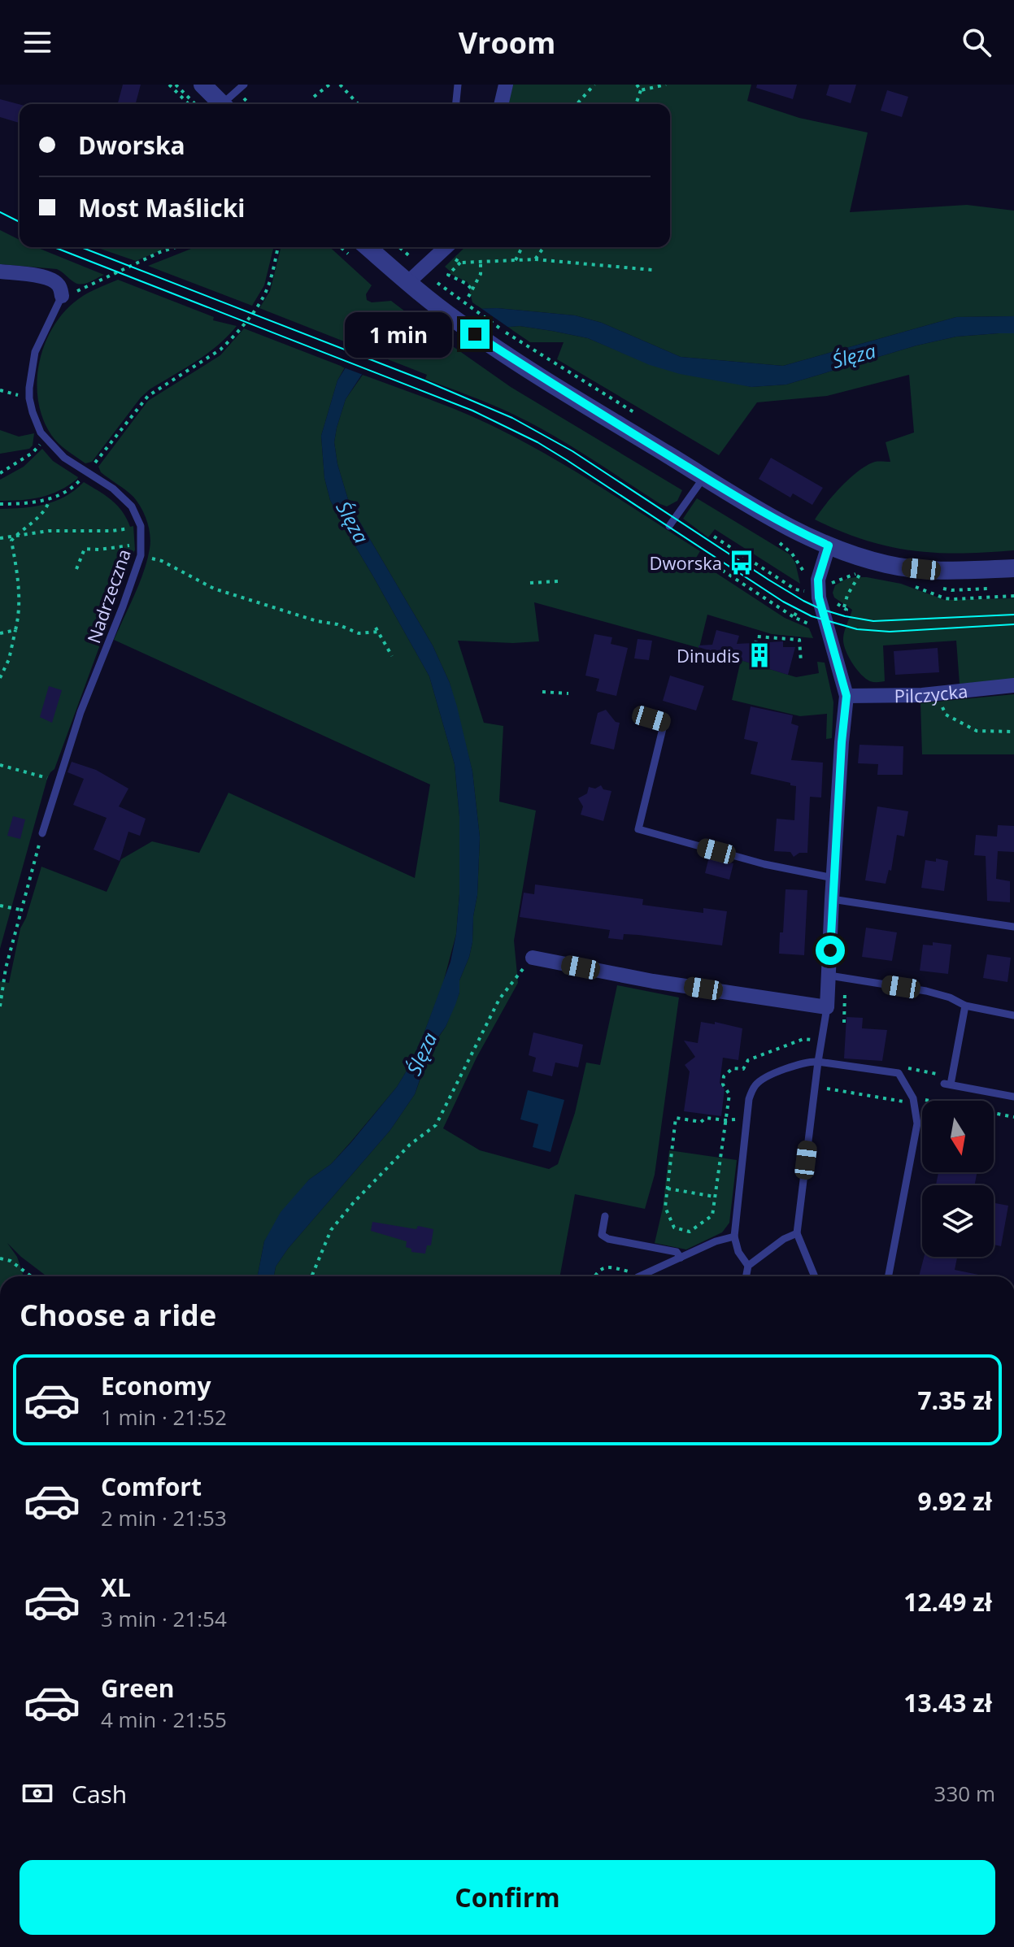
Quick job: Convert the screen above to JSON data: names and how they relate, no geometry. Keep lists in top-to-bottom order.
{
  "streets": {
    "street": ["Pilczycka"],
    "lane": ["Nadrzeczna"]
  },
  "water": ["Ślęza"],
  "places": {
    "bus stop": ["Dworska"],
    "building": ["Dinudis"]
  },
  "north": "bottom",
  "page": {
    "header": "Vroom",
    "banner": ["Dworska", "Most Maślicki"],
    "bubble": "1 min",
    "heading": "Choose a ride",
    "list": [
      {
        "name": "Economy",
        "note": "1 min · 21:52",
        "value": "7.35 zł"
      },
      {
        "name": "Comfort",
        "note": "2 min · 21:53",
        "value": "9.92 zł"
      },
      {
        "name": "XL",
        "note": "3 min · 21:54",
        "value": "12.49 zł"
      },
      {
        "name": "Green",
        "note": "4 min · 21:55",
        "value": "13.43 zł"
      }
    ],
    "pay": ["Cash", "330 m"],
    "buttons": "Confirm"
  }
}
